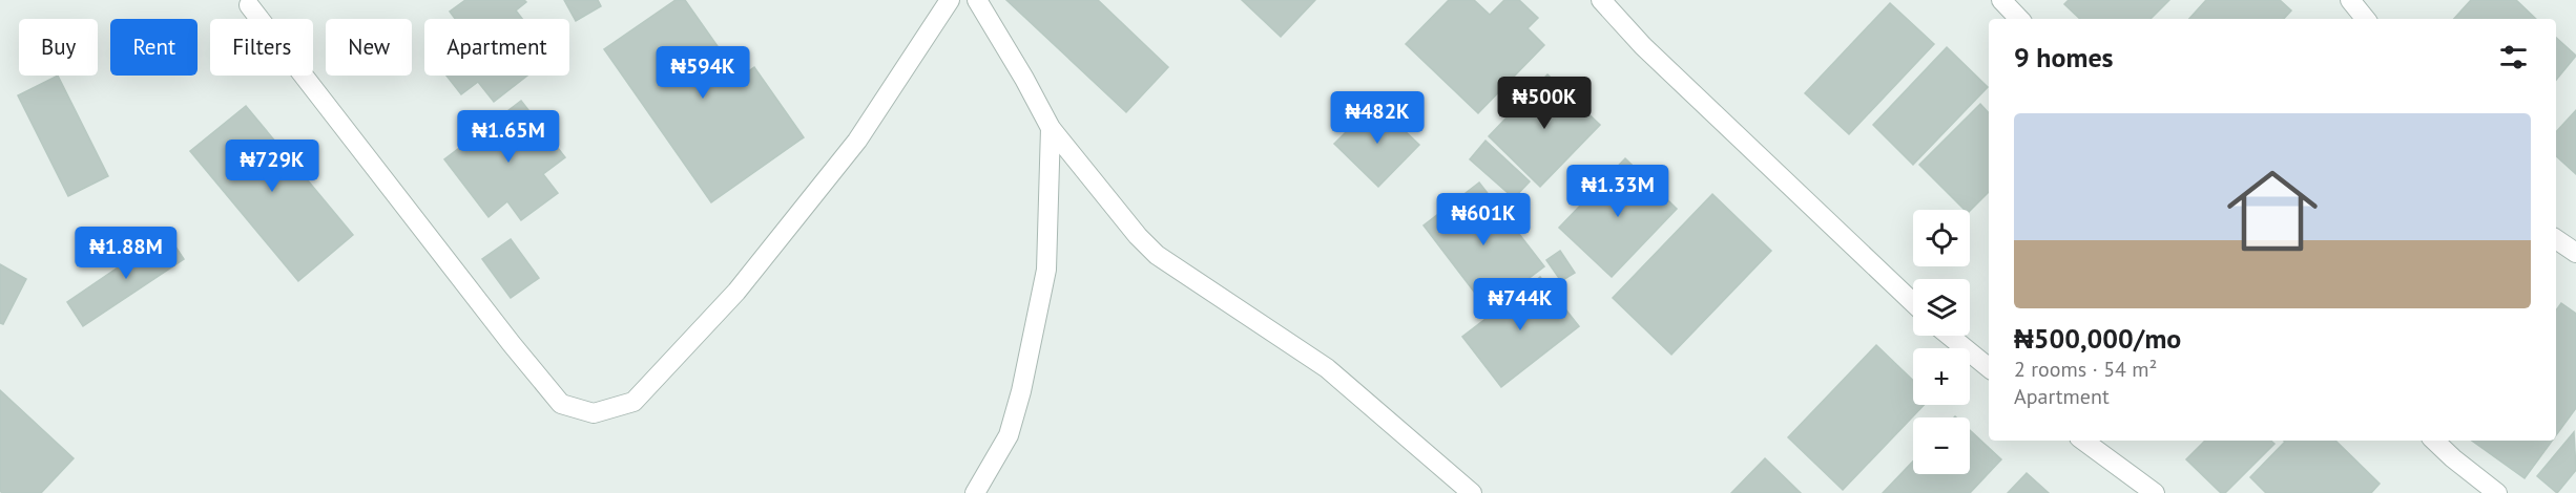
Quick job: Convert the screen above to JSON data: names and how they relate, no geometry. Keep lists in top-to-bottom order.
{
  "page": {
    "chip": [
      "Buy",
      "Rent",
      "Filters",
      "New",
      "Apartment"
    ],
    "heading": "9 homes",
    "price": [
      "₦594K",
      "₦500K",
      "₦482K",
      "₦1.65M",
      "₦729K",
      "₦1.33M",
      "₦601K",
      "₦1.88M",
      "₦744K"
    ],
    "list": [
      {
        "name": "₦500,000/mo",
        "note": "2 rooms · 54 m² · Apartment"
      }
    ],
    "map_buttons": ["+", "−"]
  }
}
